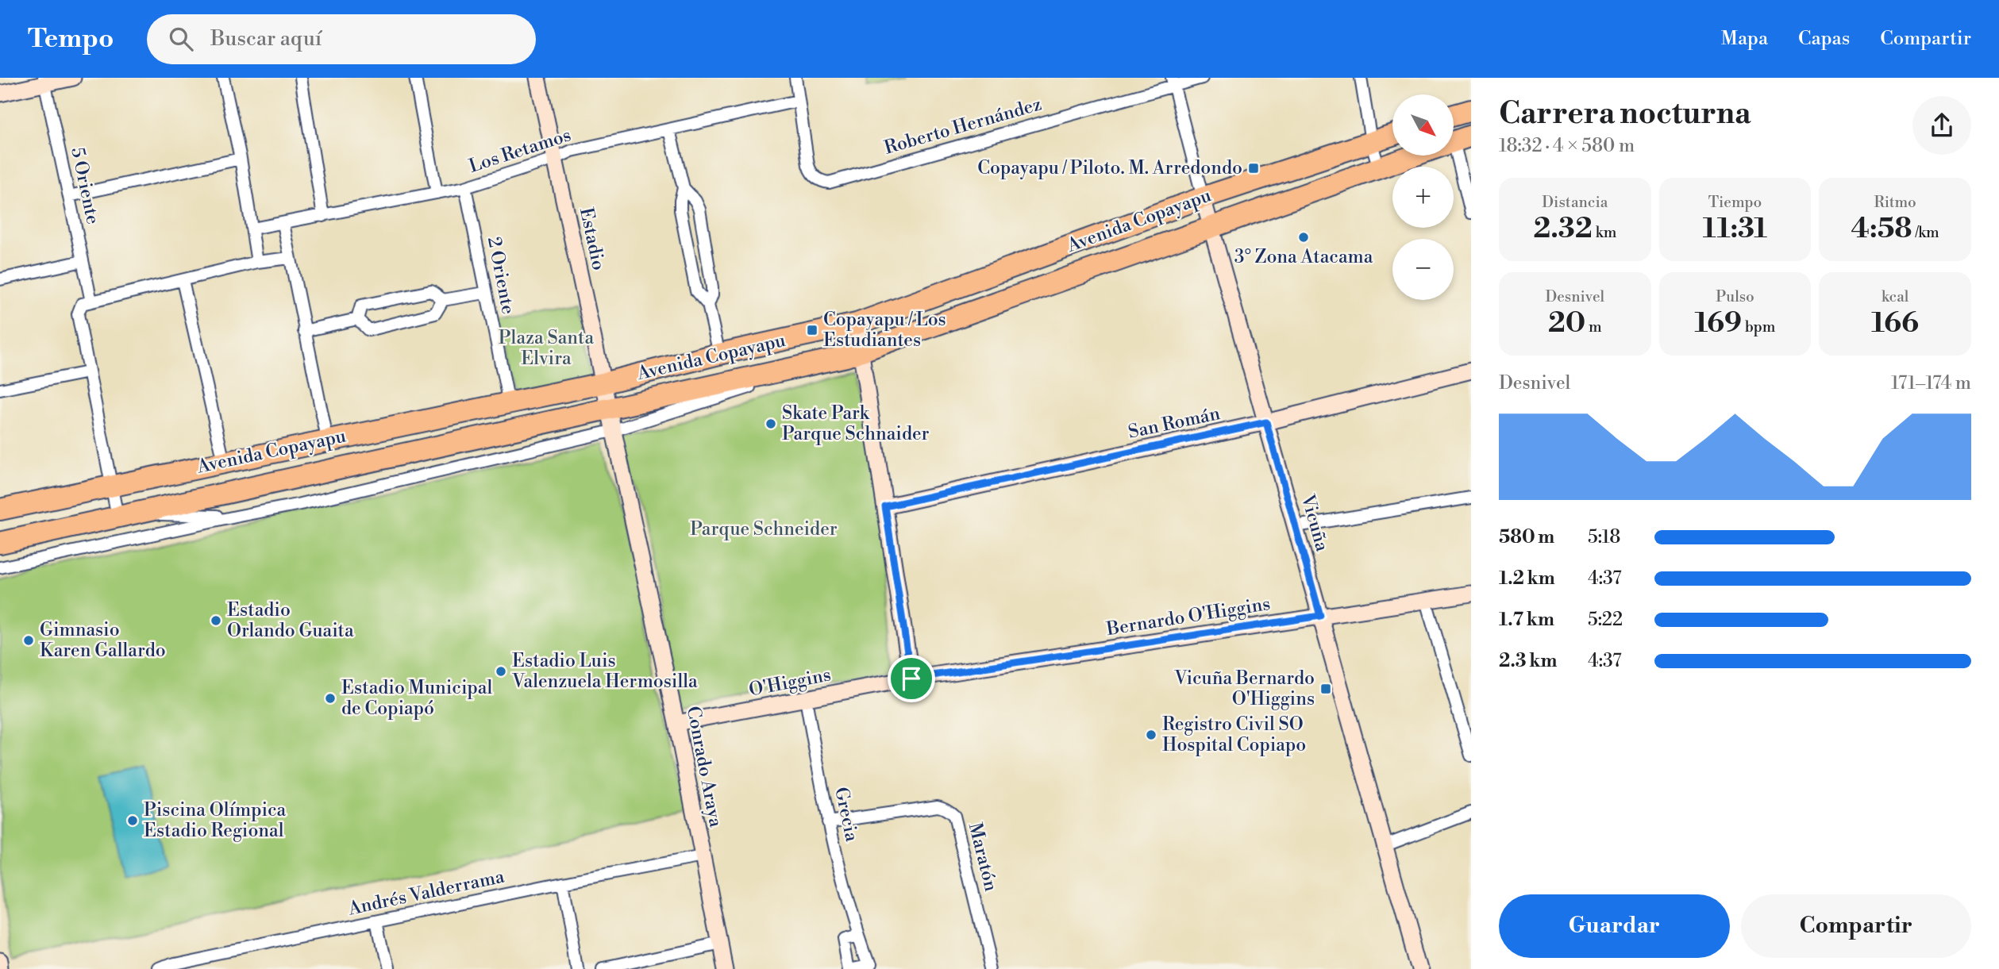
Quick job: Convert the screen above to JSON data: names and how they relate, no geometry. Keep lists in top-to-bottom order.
{
  "streets": {
    "highway": ["Avenida Copayapu"],
    "street": [
      "Roberto Hernández",
      "Los Retamos",
      "5 Oriente",
      "Estadio",
      "2 Oriente",
      "San Román",
      "Vicuña",
      "Bernardo O'Higgins",
      "O'Higgins",
      "Conrado Araya",
      "Grecia",
      "Maratón",
      "Andrés Valderrama"
    ]
  },
  "crossings": [
    ["Roberto Hernández", "Los Retamos"],
    ["Roberto Hernández", "Vicuña"],
    ["Los Retamos", "Estadio"],
    ["Los Retamos", "2 Oriente"],
    ["5 Oriente", "Avenida Copayapu"],
    ["Avenida Copayapu", "Estadio"],
    ["Avenida Copayapu", "2 Oriente"],
    ["Avenida Copayapu", "Vicuña"],
    ["Avenida Copayapu", "Conrado Araya"],
    ["Estadio", "Conrado Araya"],
    ["San Román", "Vicuña"],
    ["Vicuña", "Bernardo O'Higgins"],
    ["Bernardo O'Higgins", "O'Higgins"],
    ["O'Higgins", "Conrado Araya"],
    ["O'Higgins", "Grecia"],
    ["Conrado Araya", "Andrés Valderrama"],
    ["Grecia", "Maratón"]
  ],
  "parks": ["Plaza Santa Elvira", "Parque Schneider"],
  "places": {
    "transit": ["Copayapu / Piloto. M. Arredondo", "Copayapu / Los Estudiantes", "Vicuña Bernardo O'Higgins"],
    "other": [
      "3° Zona Atacama",
      "Skate Park Parque Schnaider",
      "Estadio Orlando Guaita",
      "Gimnasio Karen Gallardo",
      "Estadio Luis Valenzuela Hermosilla",
      "Estadio Municipal de Copiapó",
      "Registro Civil SO Hospital Copiapo",
      "Piscina Olímpica Estadio Regional"
    ]
  },
  "north": "bottom right",
  "page": {
    "header": "Tempo",
    "search": "Buscar aquí",
    "nav": ["Mapa", "Capas", "Compartir"],
    "heading": ["Carrera nocturna", "18:32 · 4 × 580 m"],
    "map_buttons": ["+", "−"],
    "stats": [
      ["Distancia", "2.32 km"],
      ["Tiempo", "11:31"],
      ["Ritmo", "4:58 /km"],
      ["Desnivel", "20 m"],
      ["Pulso", "169 bpm"],
      ["kcal", "166"]
    ],
    "chart": ["Desnivel", "171–174 m"],
    "list": [
      {
        "name": "580 m",
        "note": "5:18"
      },
      {
        "name": "1.2 km",
        "note": "4:37"
      },
      {
        "name": "1.7 km",
        "note": "5:22"
      },
      {
        "name": "2.3 km",
        "note": "4:37"
      }
    ],
    "buttons": ["Guardar", "Compartir"]
  }
}
